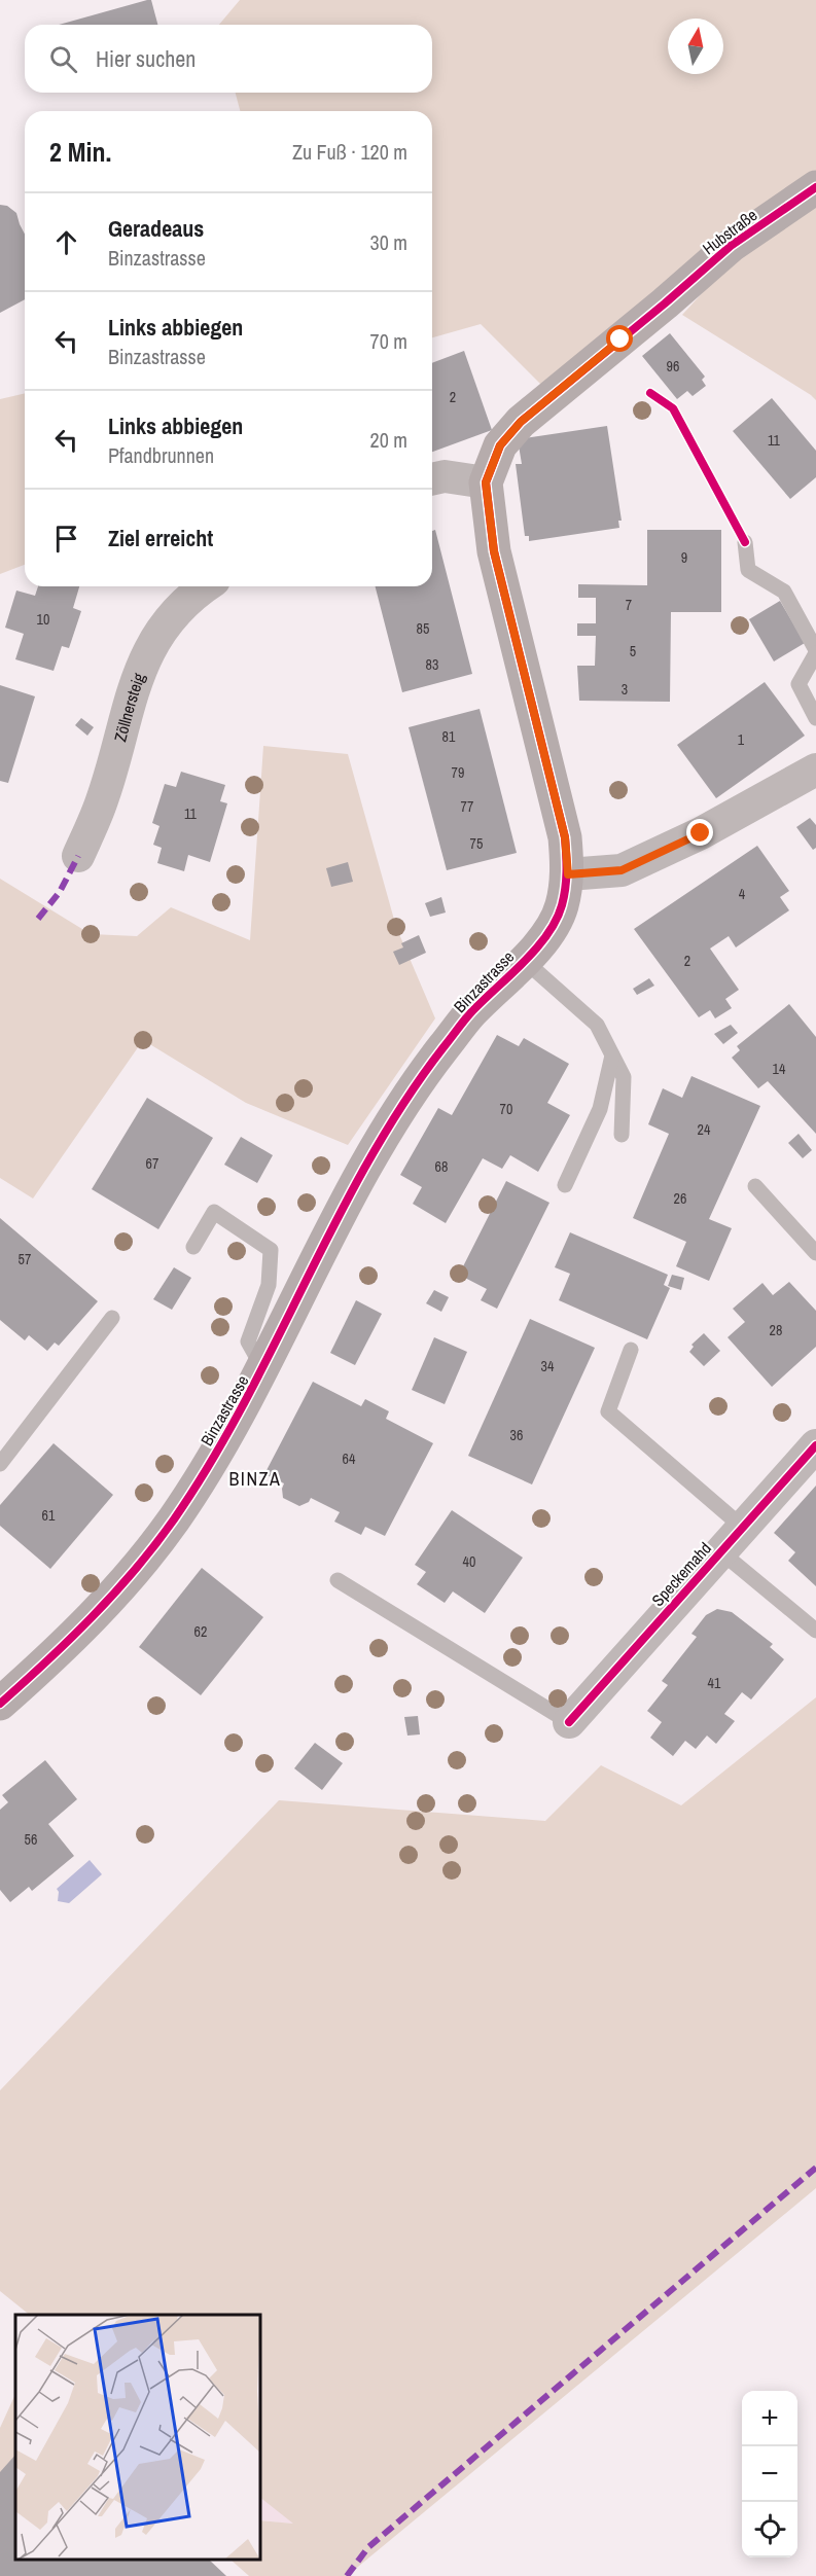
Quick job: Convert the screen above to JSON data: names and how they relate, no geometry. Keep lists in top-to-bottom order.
{
  "streets": {
    "street": [
      "Hubstraße",
      "Zöllnersteig",
      "Binzastrasse",
      "Speckemahd"
    ]
  },
  "crossings": [
    ["Hubstraße", "Binzastrasse"]
  ],
  "districts": ["BINZA"],
  "house_numbers": [
    "96",
    "2",
    "11",
    "9",
    "7",
    "10",
    "85",
    "5",
    "83",
    "3",
    "81",
    "1",
    "79",
    "77",
    "11",
    "75",
    "4",
    "2",
    "14",
    "70",
    "24",
    "67",
    "68",
    "26",
    "57",
    "28",
    "34",
    "36",
    "64",
    "61",
    "40",
    "62",
    "41",
    "56"
  ],
  "north": "top",
  "page": {
    "search": "Hier suchen",
    "heading": ["2 Min.", "Zu Fuß · 120 m"],
    "list": [
      ["Geradeaus", "Binzastrasse", "30 m"],
      ["Links abbiegen", "Binzastrasse", "70 m"],
      ["Links abbiegen", "Pfandbrunnen", "20 m"],
      "Ziel erreicht"
    ],
    "map_buttons": ["+", "−"]
  }
}
